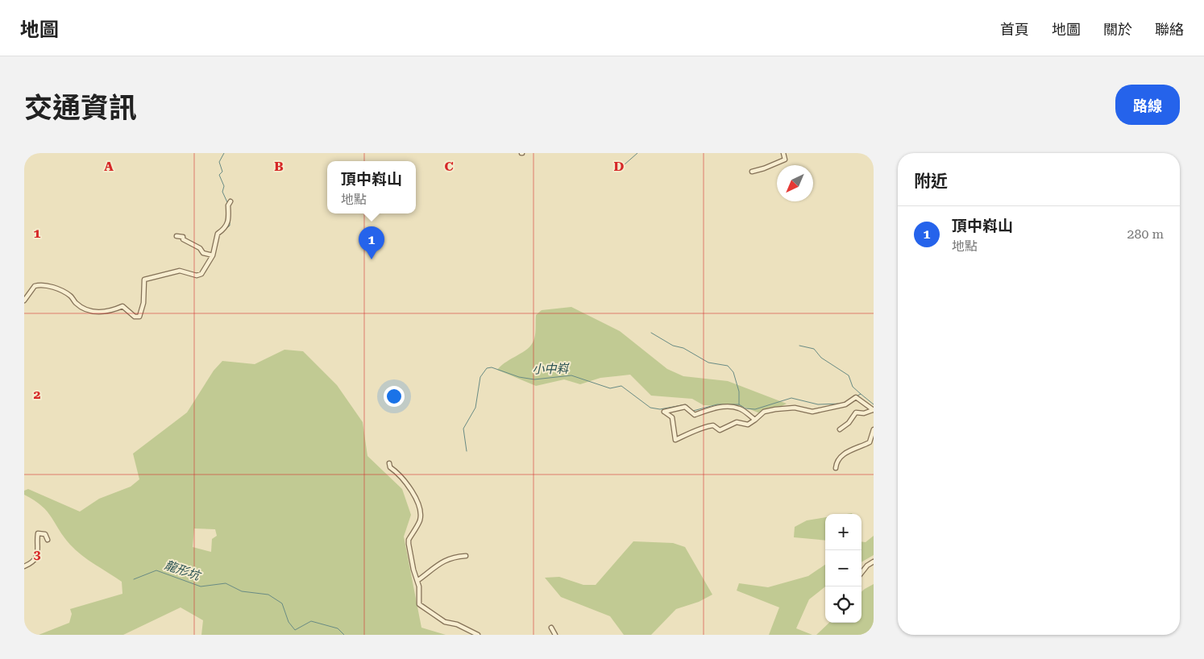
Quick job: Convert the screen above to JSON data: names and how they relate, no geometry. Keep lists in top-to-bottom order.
{
  "water": ["小中嵙", "龍形坑"],
  "north": "bottom left",
  "page": {
    "header": "地圖",
    "nav": [
      "首頁",
      "地圖",
      "關於",
      "聯絡"
    ],
    "title": "交通資訊",
    "buttons": "路線",
    "heading": "附近",
    "popup": ["頂中嵙山", "地點"],
    "list": [
      {
        "mark": "1",
        "name": "頂中嵙山",
        "note": "地點",
        "value": "280 m"
      }
    ],
    "pins": "1",
    "map_buttons": ["+", "−"]
  },
  "grid": {
    "columns": [
      "A",
      "B",
      "C",
      "D"
    ],
    "rows": ["1", "2", "3"]
  }
}
